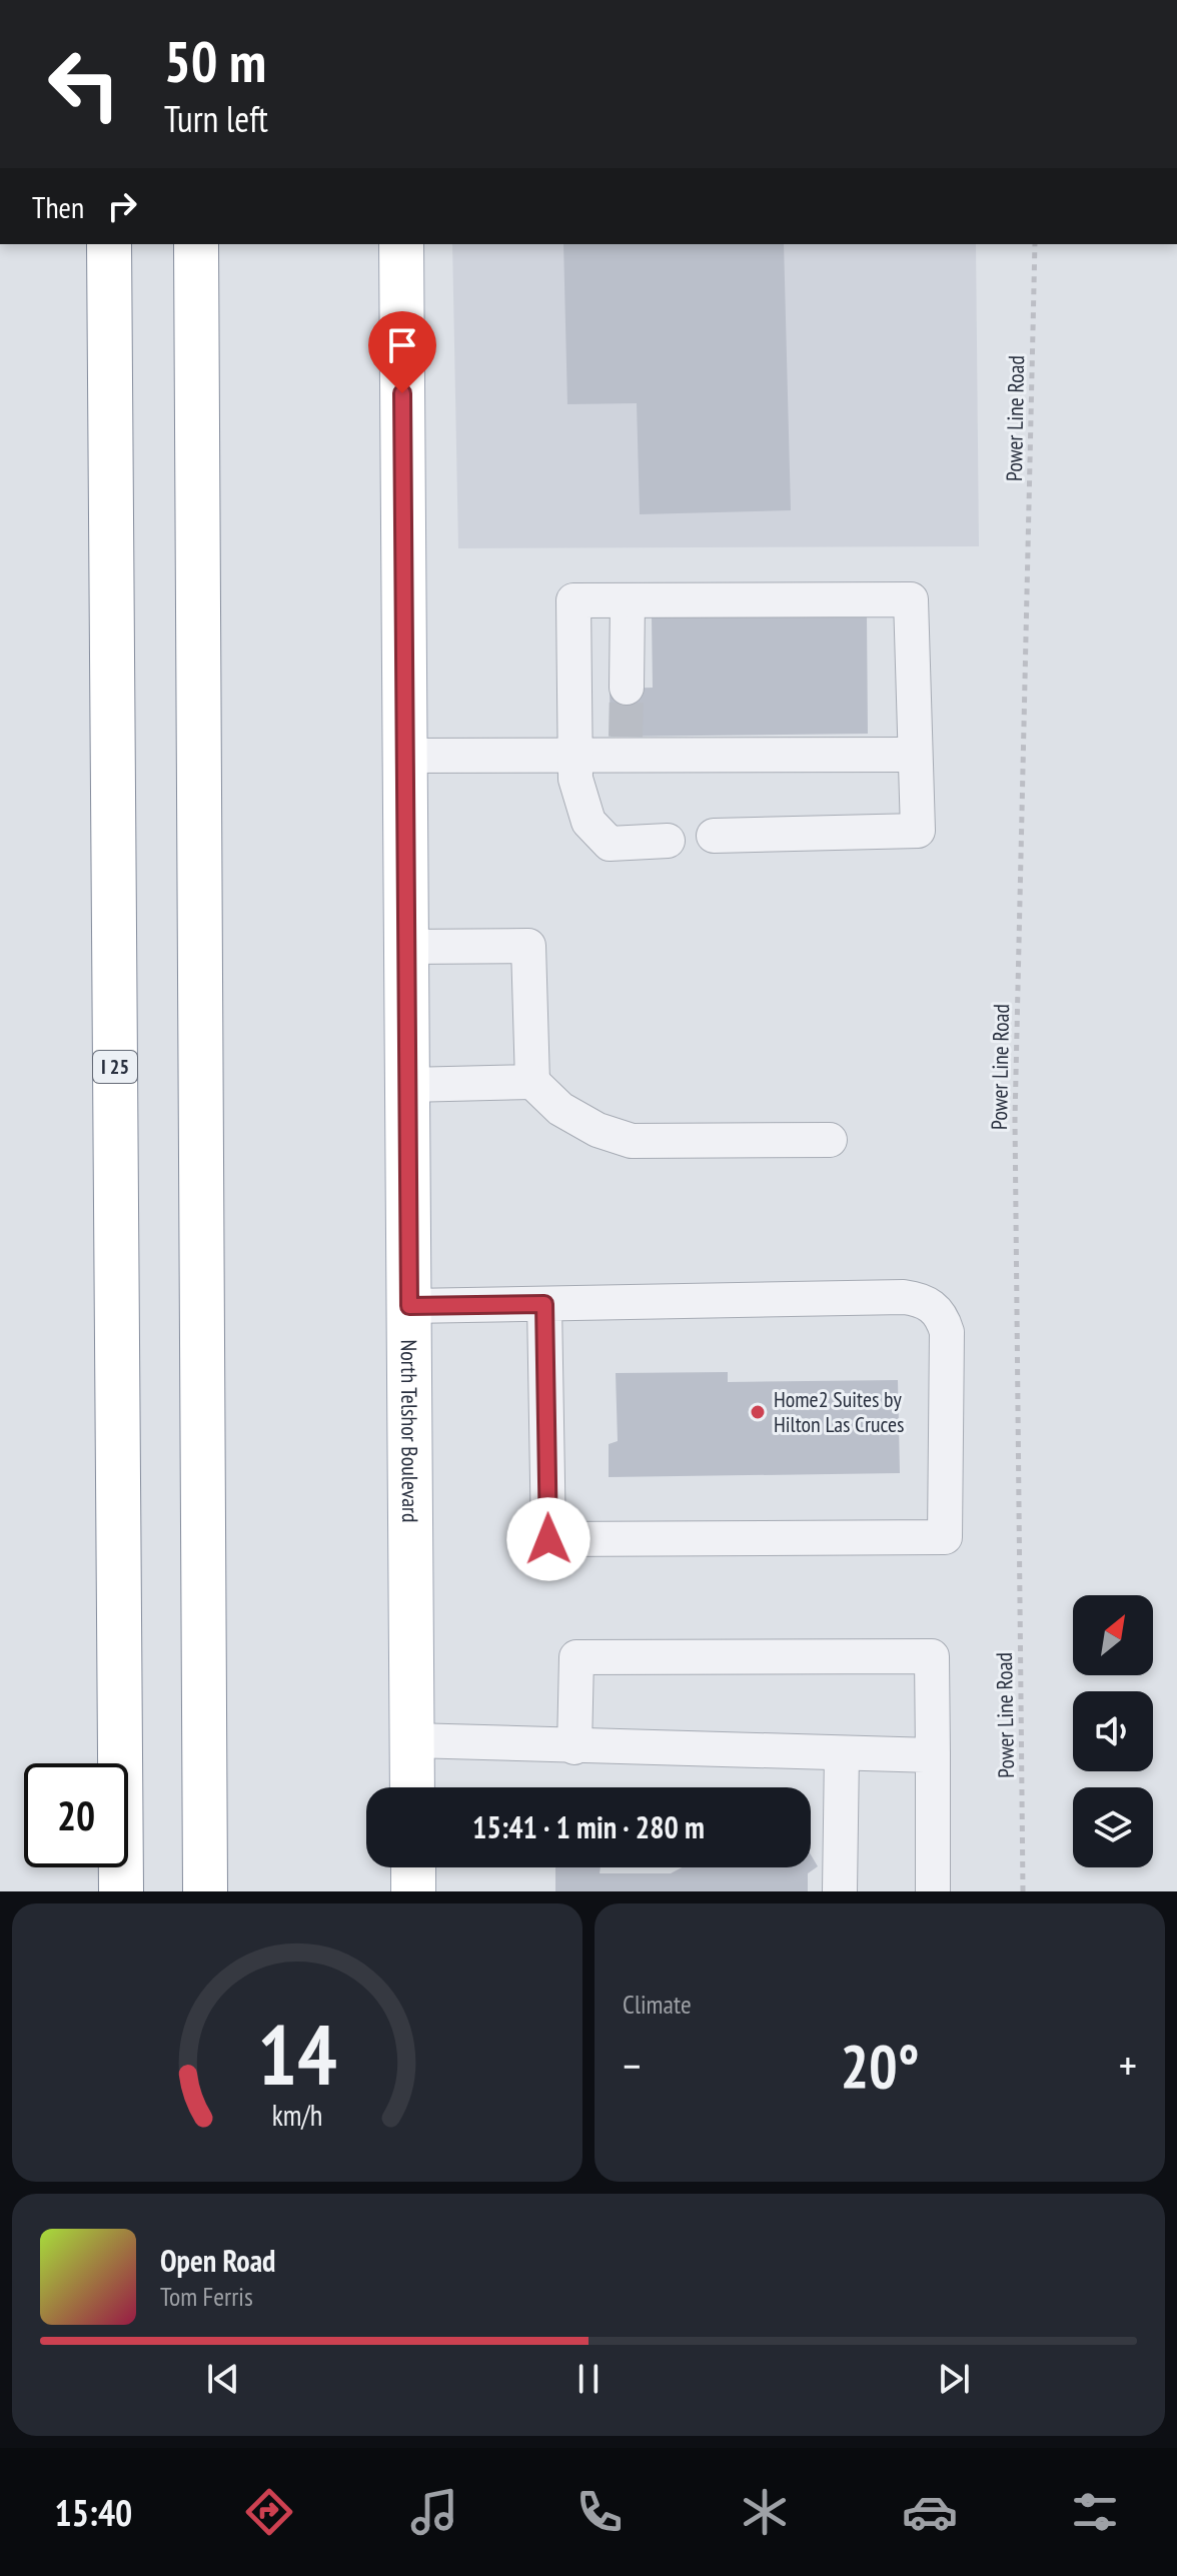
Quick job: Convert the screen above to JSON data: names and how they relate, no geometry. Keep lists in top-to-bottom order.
{
  "streets": {
    "main road": ["I 25", "North Telshor Boulevard"],
    "path": ["Power Line Road"]
  },
  "places": ["Home2 Suites by Hilton Las Cruces"],
  "north": "top right",
  "page": {
    "turn": ["50 m", "Turn left"],
    "then": "Then",
    "limit": "20",
    "trip": "15:41 · 1 min · 280 m",
    "tile": "Climate",
    "heat": ["−", "20°", "+"],
    "song": ["Open Road", "Tom Ferris"],
    "tabs": "15:40",
    "gauge": ["14", "km/h"]
  }
}
